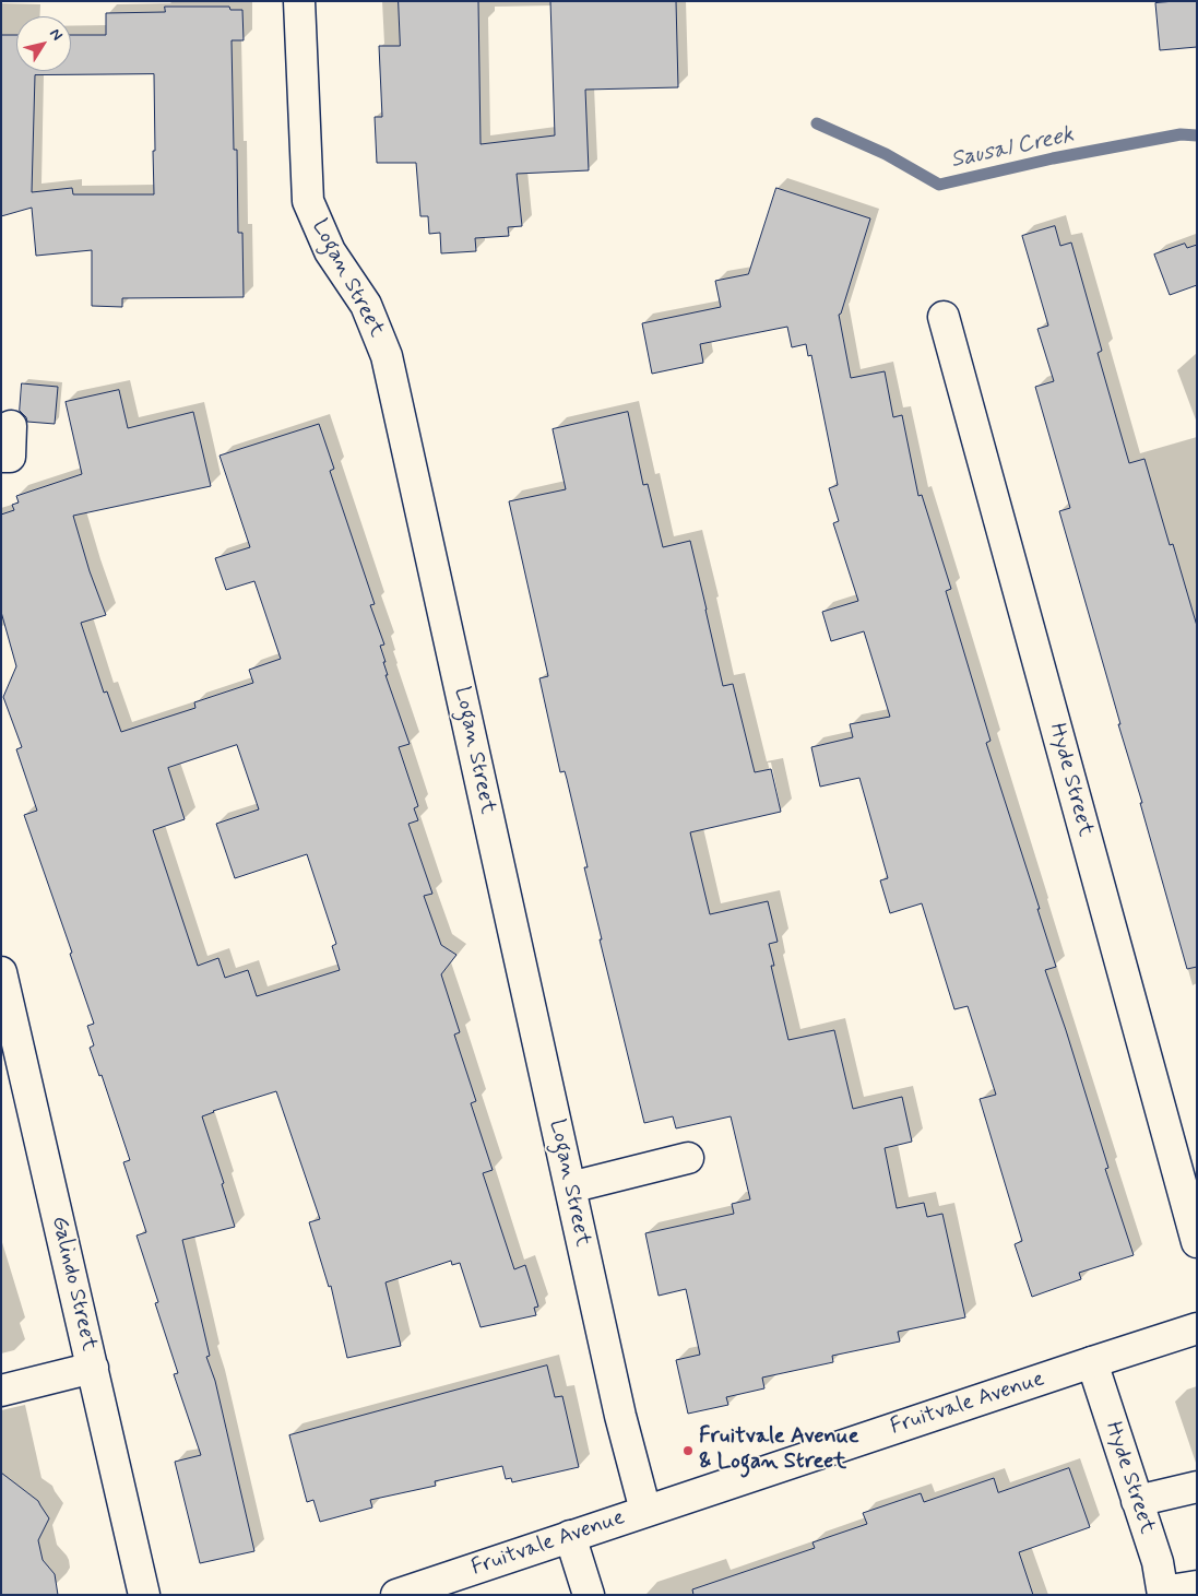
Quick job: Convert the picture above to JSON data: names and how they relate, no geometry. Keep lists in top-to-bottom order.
{
  "streets": {
    "street": [
      "Logan Street",
      "Hyde Street",
      "Galindo Street",
      "Fruitvale Avenue"
    ]
  },
  "crossings": [
    ["Logan Street", "Fruitvale Avenue"],
    ["Hyde Street", "Fruitvale Avenue"]
  ],
  "water": ["Sausal Creek"],
  "places": ["Fruitvale Avenue & Logan Street"],
  "north": "top right"
}
